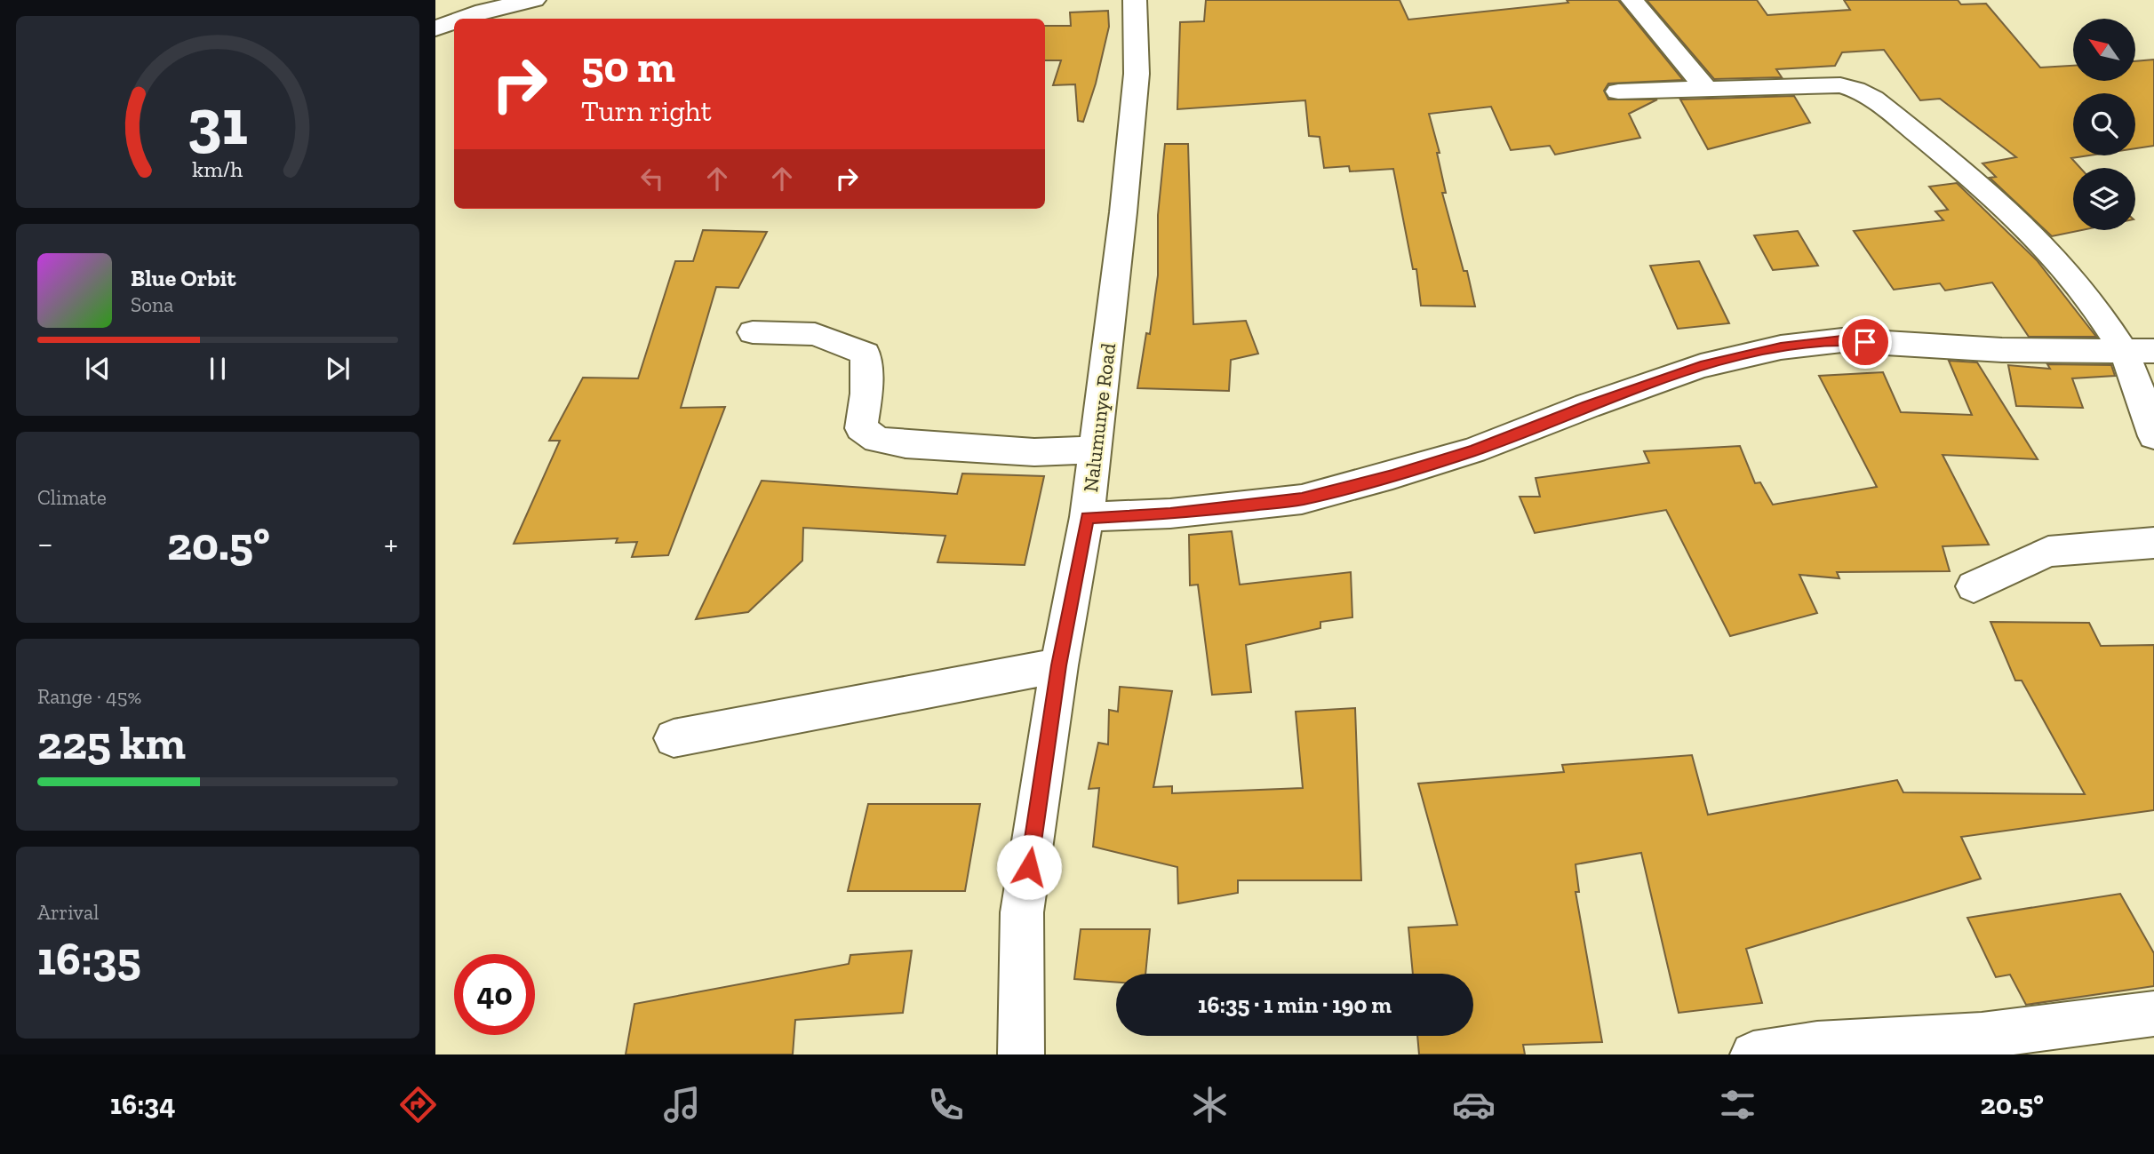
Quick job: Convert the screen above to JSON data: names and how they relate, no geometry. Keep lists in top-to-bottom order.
{
  "streets": {
    "street": ["Nalumunye Road"]
  },
  "north": "top left",
  "page": {
    "turn": ["50 m", "Turn right"],
    "song": ["Blue Orbit", "Sona"],
    "tile": [
      "Climate",
      ["Range · 45%", "225 km"],
      ["Arrival", "16:35"]
    ],
    "heat": ["−", "20.5°", "+"],
    "limit": "40",
    "trip": "16:35 · 1 min · 190 m",
    "tabs": ["16:34", "20.5°"],
    "gauge": ["31", "km/h"]
  }
}
